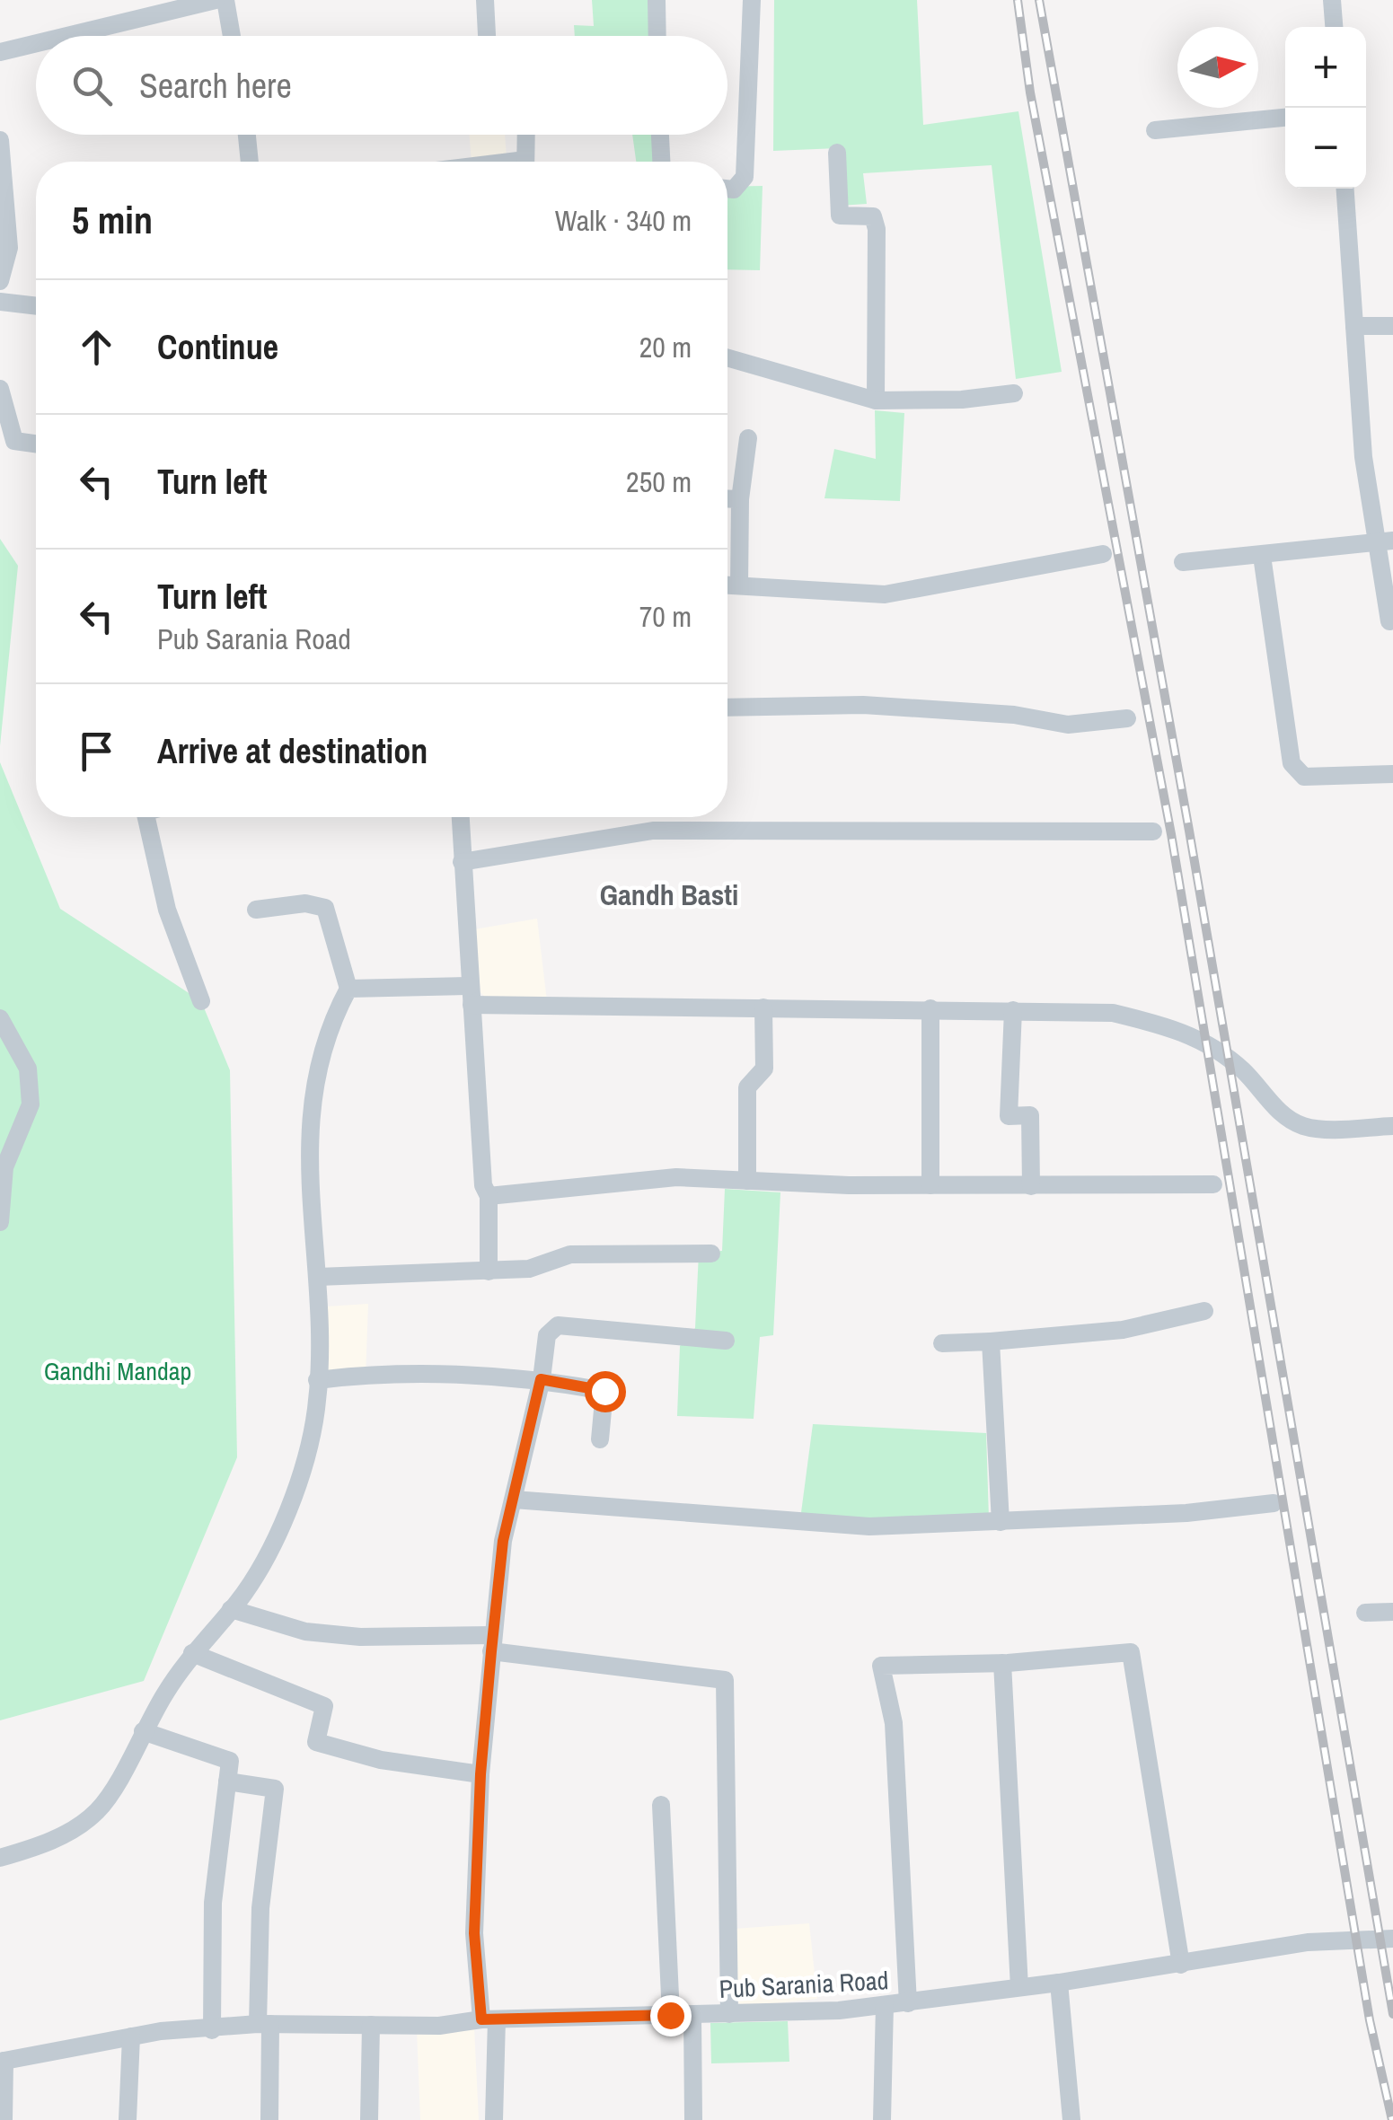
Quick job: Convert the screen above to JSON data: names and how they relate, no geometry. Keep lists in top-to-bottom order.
{
  "streets": {
    "street": ["Pub Sarania Road"]
  },
  "districts": ["Gandh Basti"],
  "parks": ["Gandhi Mandap"],
  "north": "right",
  "page": {
    "map_buttons": ["+", "−"],
    "search": "Search here",
    "heading": ["5 min", "Walk · 340 m"],
    "list": [
      ["Continue", "20 m"],
      ["Turn left", "250 m"],
      ["Turn left", "Pub Sarania Road", "70 m"],
      "Arrive at destination"
    ]
  }
}
